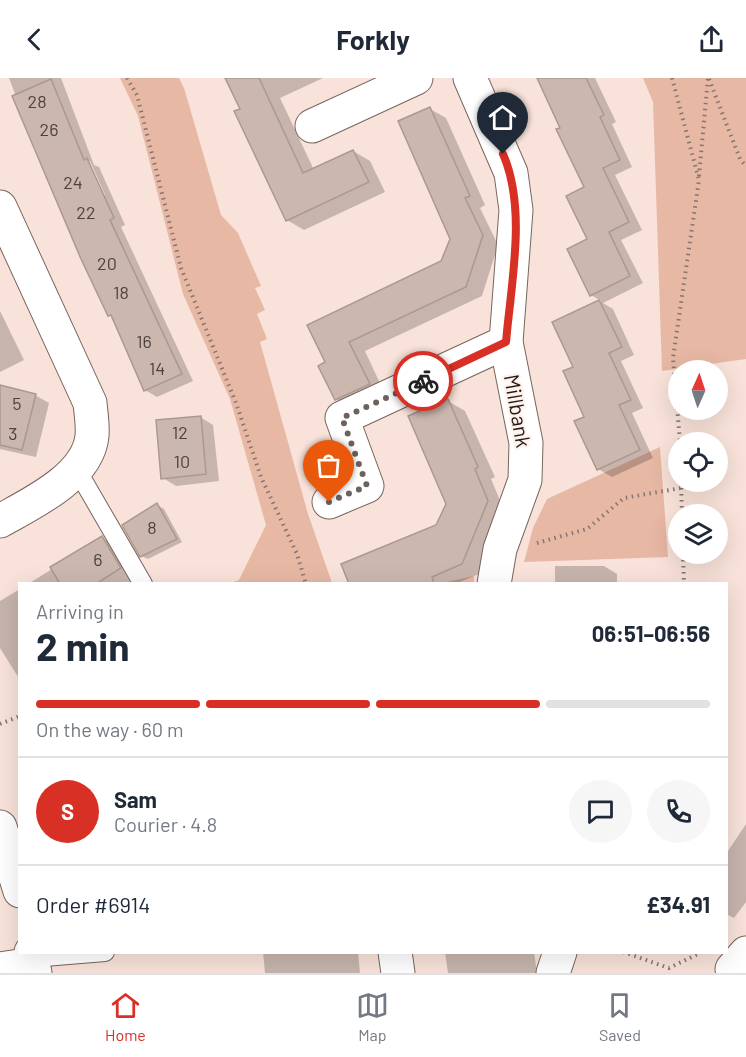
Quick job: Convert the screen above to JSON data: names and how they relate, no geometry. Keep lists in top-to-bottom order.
{
  "streets": {
    "street": ["Millbank"]
  },
  "house_numbers": [
    "28",
    "26",
    "24",
    "22",
    "20",
    "18",
    "16",
    "14",
    "5",
    "12",
    "3",
    "10",
    "8",
    "6"
  ],
  "north": "top",
  "page": {
    "header": "Forkly",
    "heading": ["2 min", "Arriving in", "06:51–06:56"],
    "panel": [
      "Sam",
      "Courier · 4.8",
      "Order #6914",
      "£34.91"
    ],
    "bar": "On the way · 60 m",
    "round": "S",
    "tabs": ["Home", "Map", "Saved"]
  }
}
